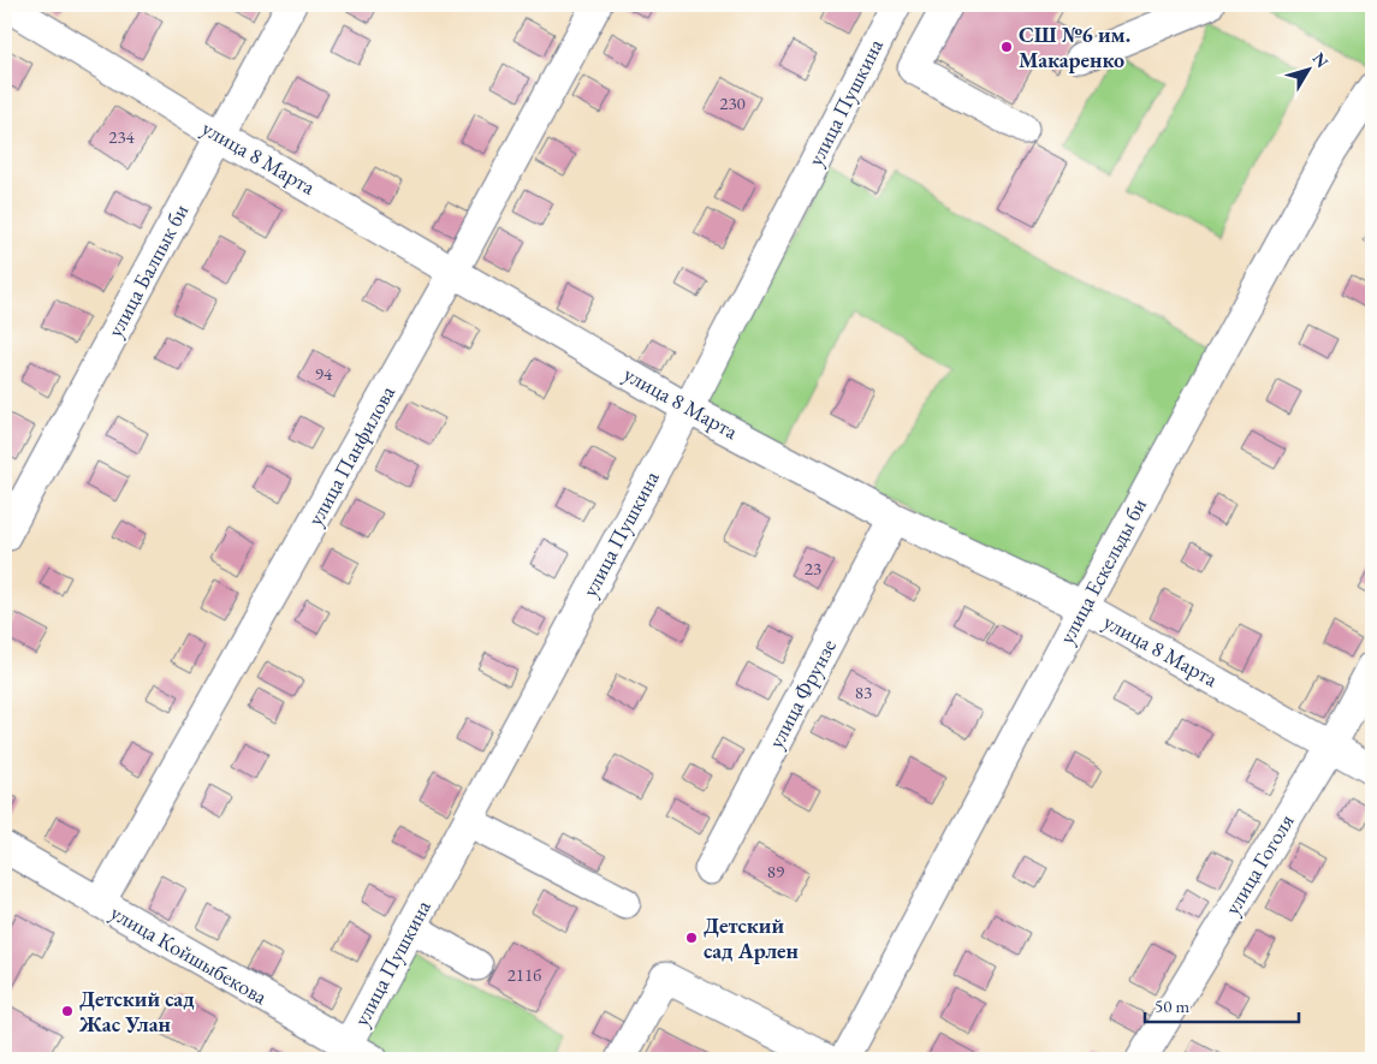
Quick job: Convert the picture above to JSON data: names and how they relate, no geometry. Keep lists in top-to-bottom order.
{
  "streets": {
    "street": [
      "улица Пушкина",
      "улица 8 Марта",
      "улица Балпык би",
      "улица Панфилова",
      "улица Ескельды би",
      "улица Фрунзе",
      "улица Гоголя",
      "улица Койшыбекова"
    ]
  },
  "crossings": [
    ["улица Пушкина", "улица 8 Марта"],
    ["улица Пушкина", "улица Койшыбекова"],
    ["улица 8 Марта", "улица Балпык би"],
    ["улица 8 Марта", "улица Панфилова"],
    ["улица 8 Марта", "улица Ескельды би"],
    ["улица 8 Марта", "улица Фрунзе"],
    ["улица 8 Марта", "улица Гоголя"],
    ["улица Панфилова", "улица Койшыбекова"]
  ],
  "places": ["СШ №6 им. Макаренко", "Детский сад Арлен", "Детский сад Жас Улан"],
  "house_numbers": [
    "230",
    "234",
    "94",
    "23",
    "83",
    "89",
    "211б"
  ],
  "scale_bar": "50 m",
  "north": "top right"
}
